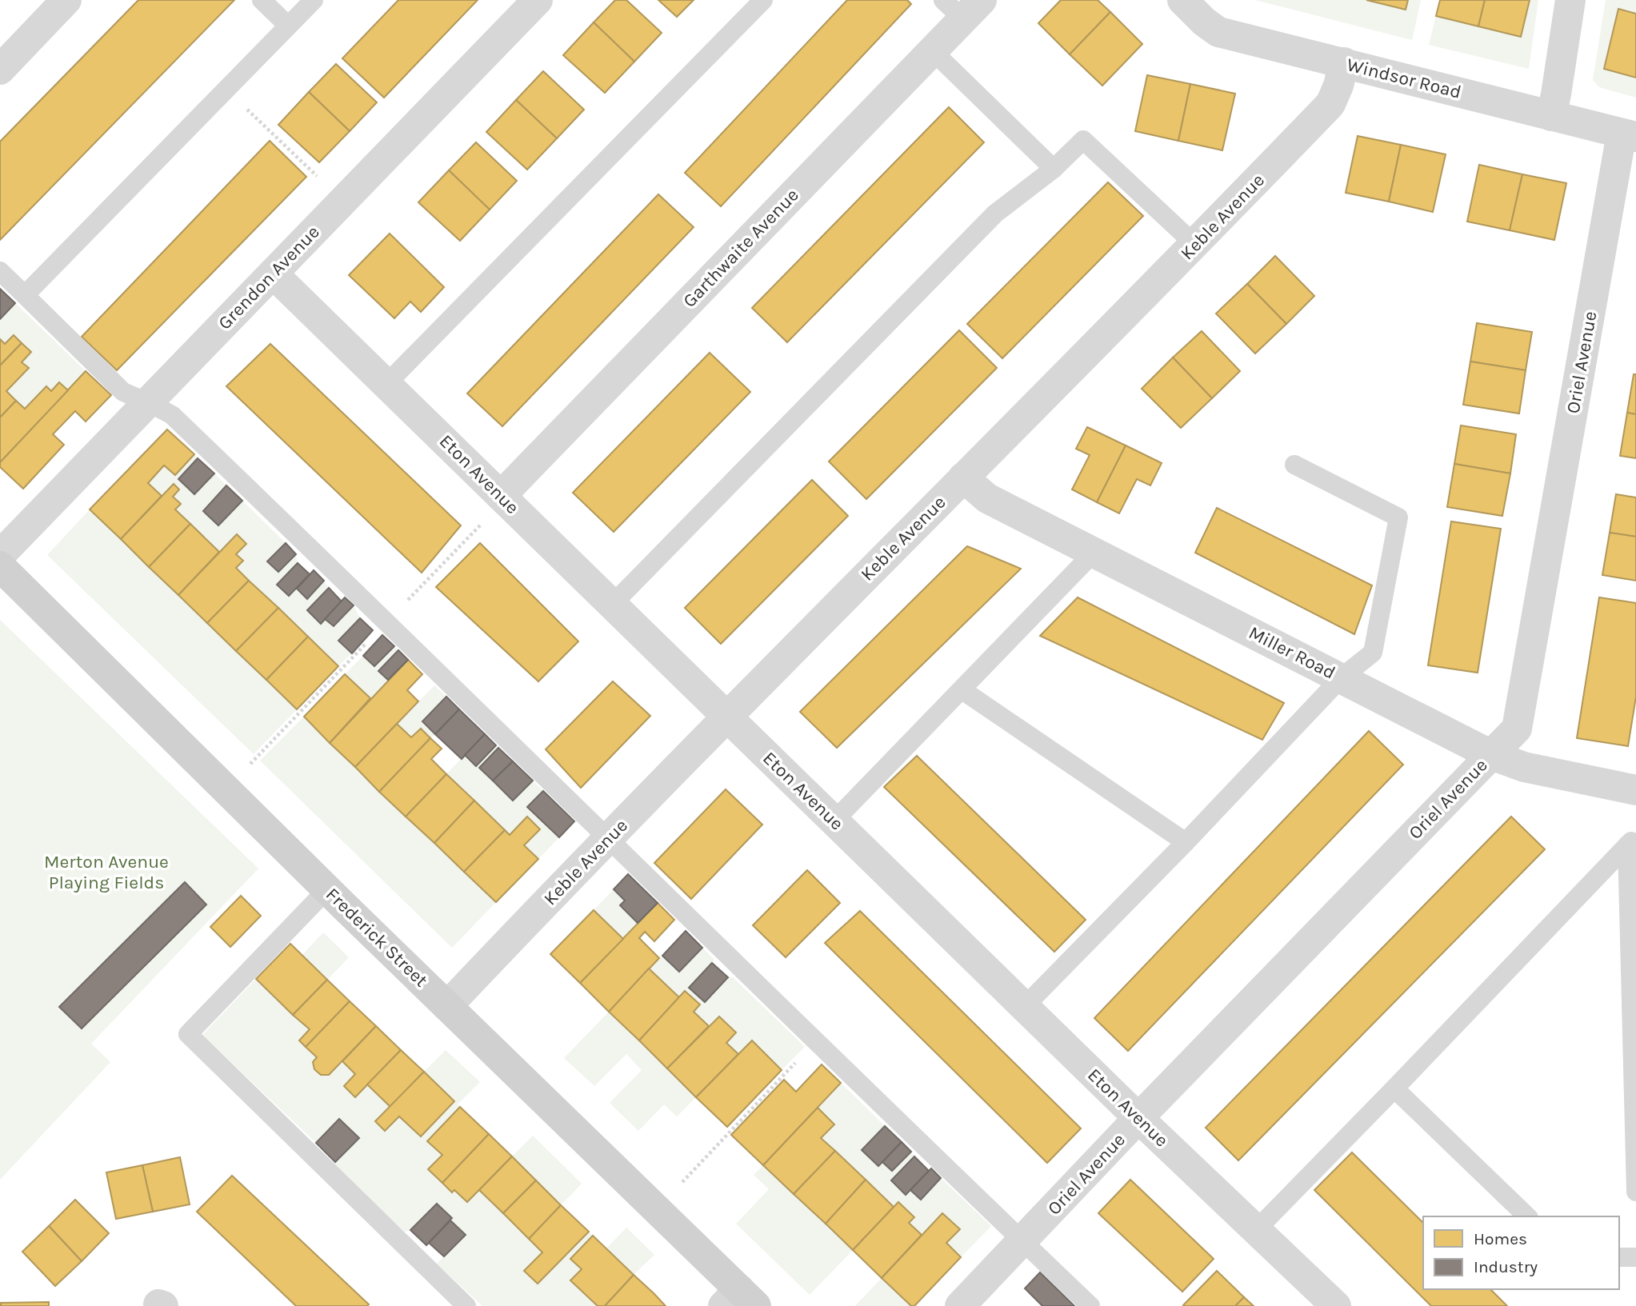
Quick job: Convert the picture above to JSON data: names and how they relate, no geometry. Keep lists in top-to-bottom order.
{
  "streets": {
    "main road": ["Frederick Street"],
    "street": [
      "Windsor Road",
      "Keble Avenue",
      "Garthwaite Avenue",
      "Grendon Avenue",
      "Oriel Avenue",
      "Eton Avenue",
      "Miller Road"
    ]
  },
  "crossings": [
    ["Windsor Road", "Keble Avenue"],
    ["Windsor Road", "Oriel Avenue"],
    ["Keble Avenue", "Eton Avenue"],
    ["Keble Avenue", "Miller Road"],
    ["Keble Avenue", "Frederick Street"],
    ["Garthwaite Avenue", "Eton Avenue"],
    ["Grendon Avenue", "Eton Avenue"],
    ["Oriel Avenue", "Eton Avenue"],
    ["Oriel Avenue", "Miller Road"]
  ],
  "parks": ["Merton Avenue Playing Fields"],
  "legend": ["Homes", "Industry"]
}
